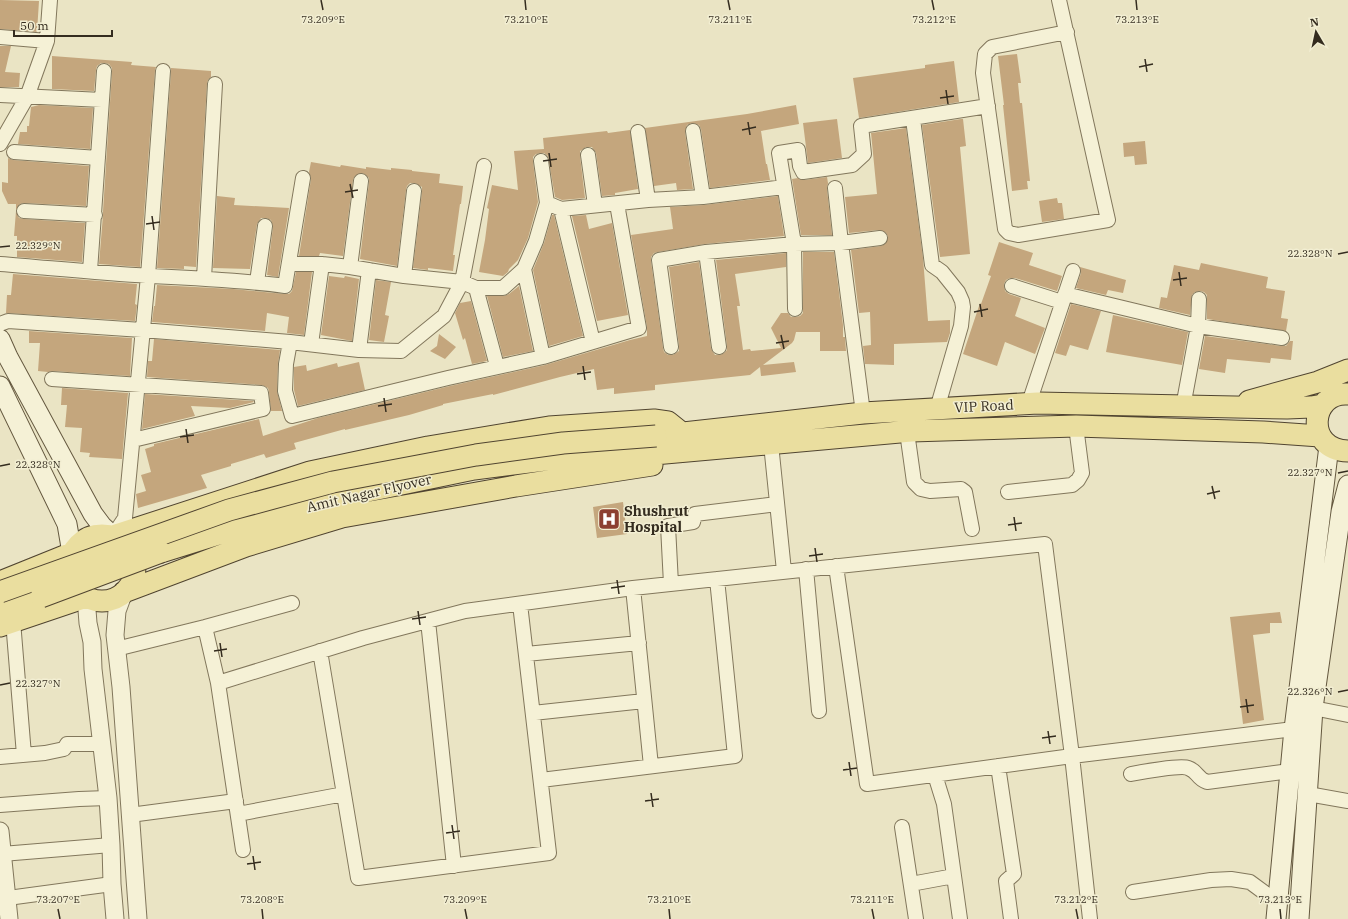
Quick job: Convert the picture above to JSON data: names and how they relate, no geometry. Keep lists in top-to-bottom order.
{
  "streets": {
    "main road": ["VIP Road", "Amit Nagar Flyover"]
  },
  "crossings": [
    ["VIP Road", "Amit Nagar Flyover"]
  ],
  "places": {
    "hospital": ["Shushrut Hospital"]
  },
  "scale_bar": "50 m",
  "north": "top",
  "coordinates": [
    "73.210°E",
    "73.209°E",
    "73.211°E",
    "73.212°E",
    "73.213°E",
    "22.329°N",
    "22.328°N",
    "22.327°N",
    "22.326°N",
    "73.207°E",
    "73.208°E"
  ]
}
